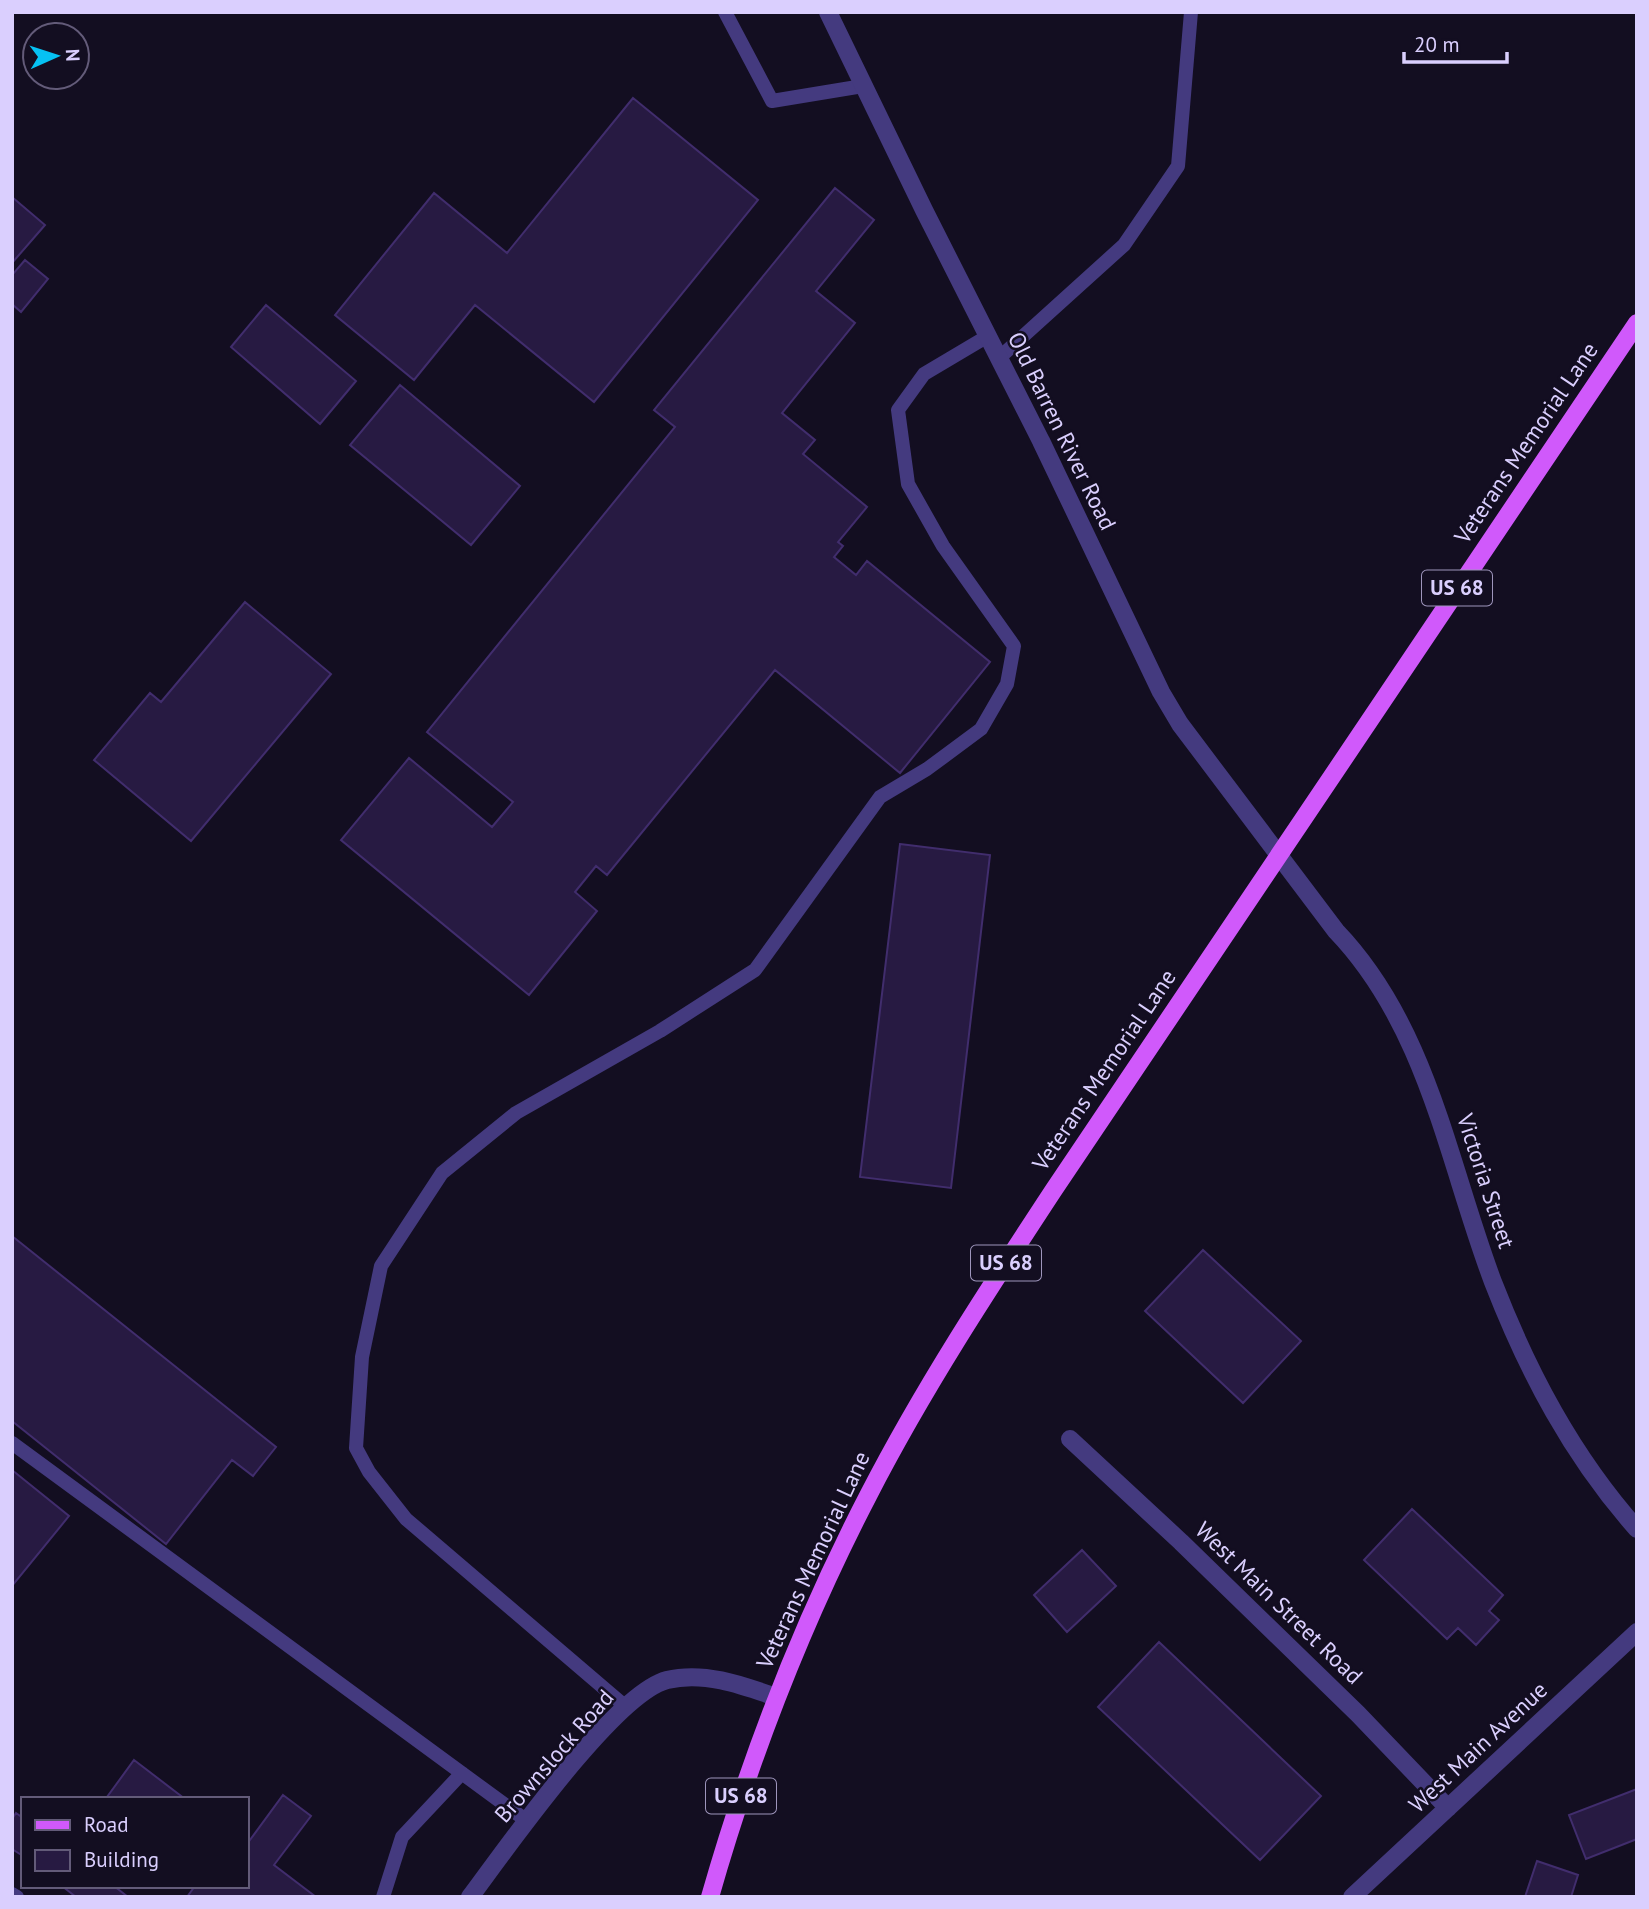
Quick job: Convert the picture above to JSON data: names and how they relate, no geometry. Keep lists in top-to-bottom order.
{
  "streets": {
    "main road": ["Veterans Memorial Lane", "US 68"],
    "street": [
      "Old Barren River Road",
      "Victoria Street",
      "West Main Street Road",
      "West Main Avenue",
      "Brownslock Road"
    ]
  },
  "crossings": [
    ["Old Barren River Road", "Veterans Memorial Lane"],
    ["Old Barren River Road", "Victoria Street"],
    ["Veterans Memorial Lane", "Victoria Street"],
    ["Veterans Memorial Lane", "Brownslock Road"],
    ["West Main Street Road", "West Main Avenue"]
  ],
  "legend": ["Road", "Building"],
  "scale_bar": "20 m",
  "north": "right"
}
